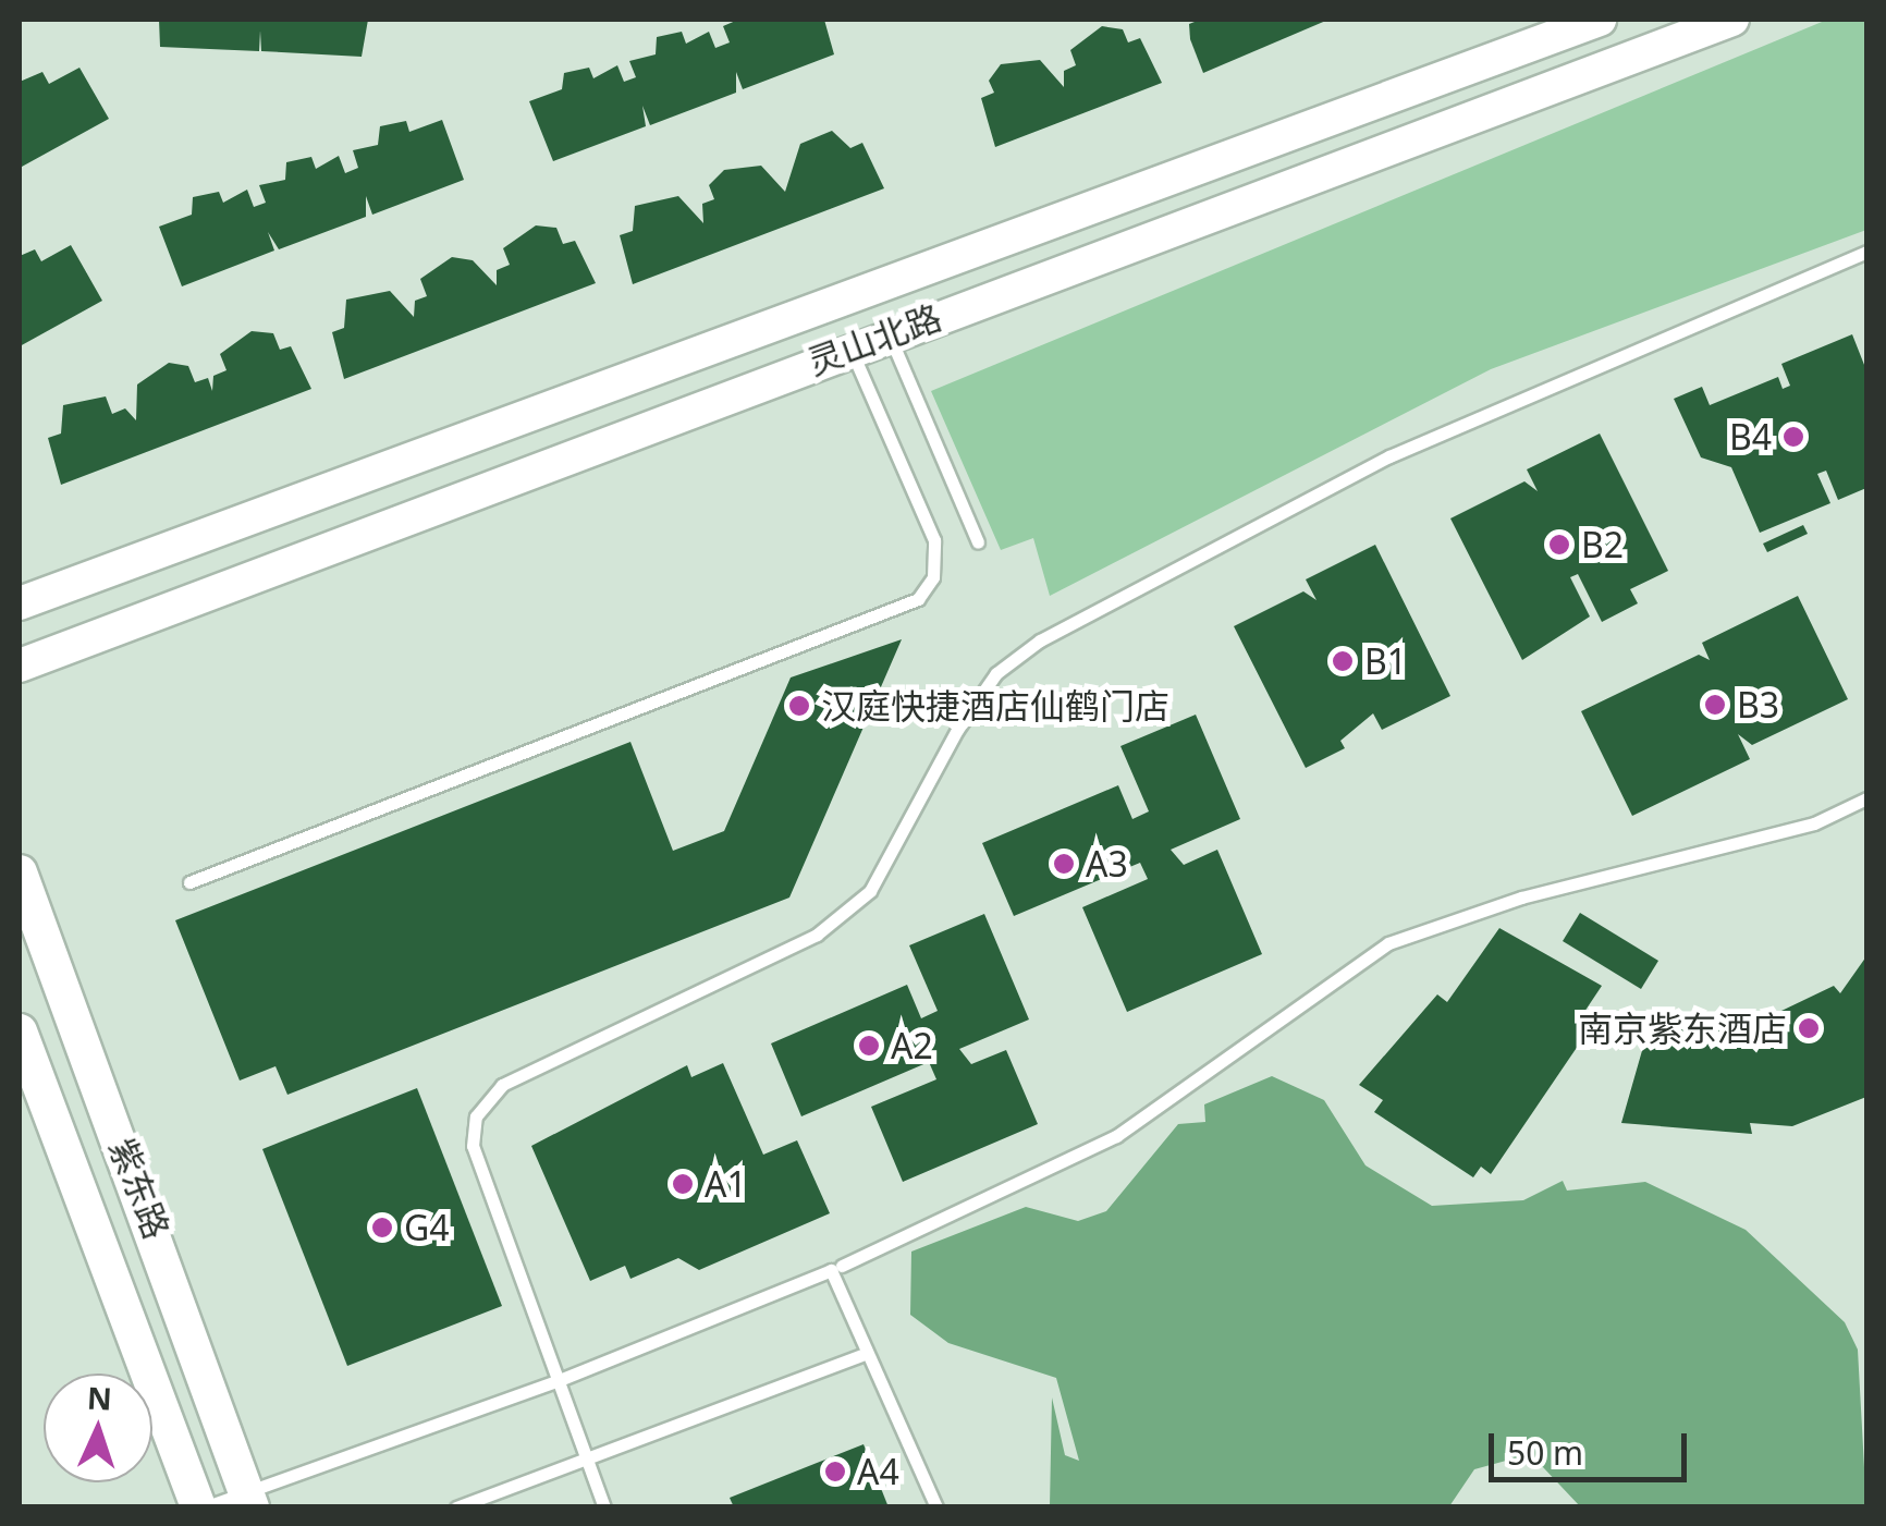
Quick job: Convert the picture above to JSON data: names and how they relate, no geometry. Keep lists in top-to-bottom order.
{
  "streets": {
    "main road": ["紫东路"],
    "street": ["灵山北路"]
  },
  "places": [
    "B4",
    "B2",
    "B1",
    "B3",
    "汉庭快捷酒店仙鹤门店",
    "A3",
    "南京紫东酒店",
    "A2",
    "A1",
    "G4",
    "A4"
  ],
  "scale_bar": "50 m",
  "north": "top"
}
